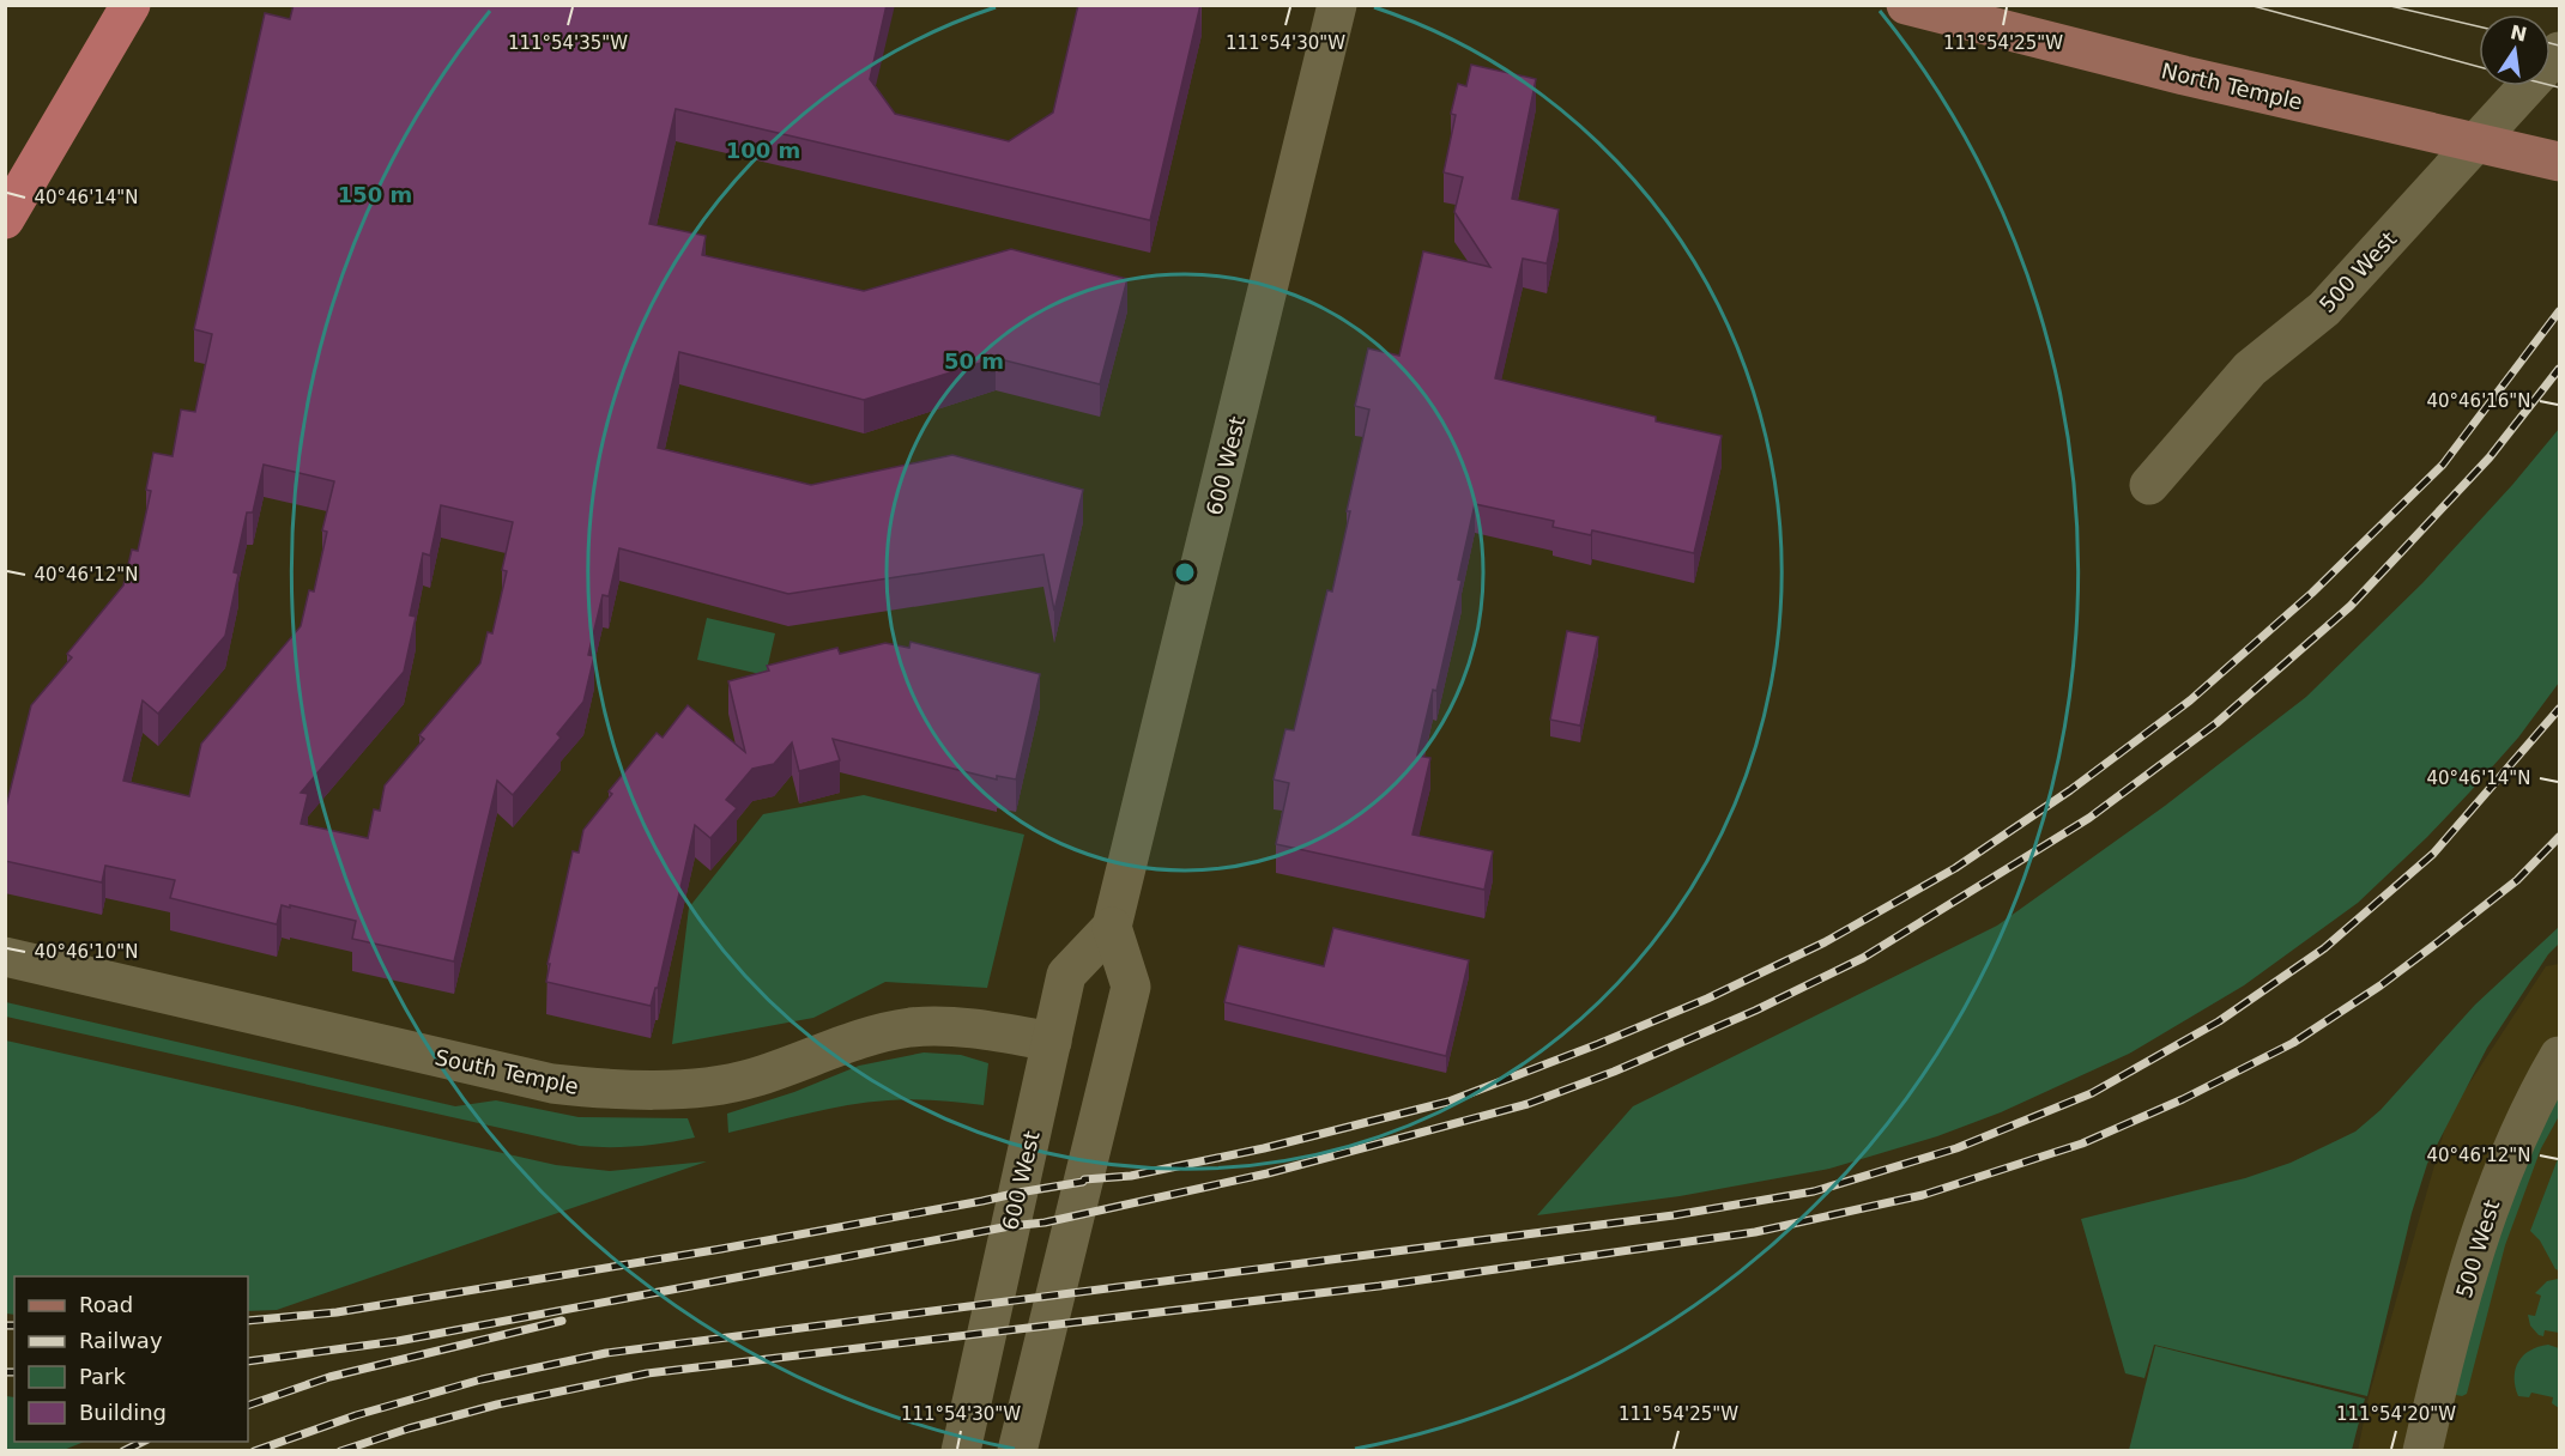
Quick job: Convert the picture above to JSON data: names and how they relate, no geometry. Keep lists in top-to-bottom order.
{
  "streets": {
    "main road": ["North Temple"],
    "street": ["500 West", "600 West", "South Temple"]
  },
  "crossings": [
    ["600 West", "South Temple"]
  ],
  "legend": [
    "Road",
    "Railway",
    "Park",
    "Building"
  ],
  "north": "top",
  "coordinates": [
    "111°54'35\"W",
    "111°54'30\"W",
    "111°54'25\"W",
    "40°46'14\"N",
    "40°46'16\"N",
    "40°46'12\"N",
    "40°46'10\"N",
    "111°54'20\"W"
  ],
  "rings": ["100 m", "150 m", "50 m"]
}
